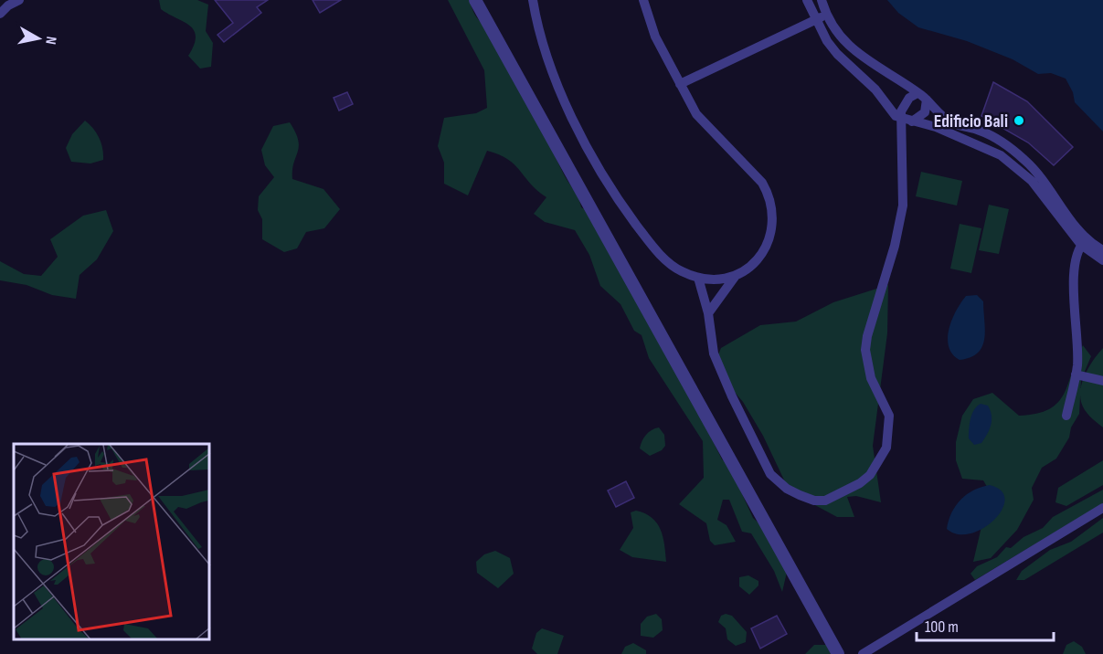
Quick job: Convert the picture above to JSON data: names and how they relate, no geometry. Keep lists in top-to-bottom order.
{
  "places": ["Edificio Bali"],
  "scale_bar": "100 m",
  "north": "right"
}
